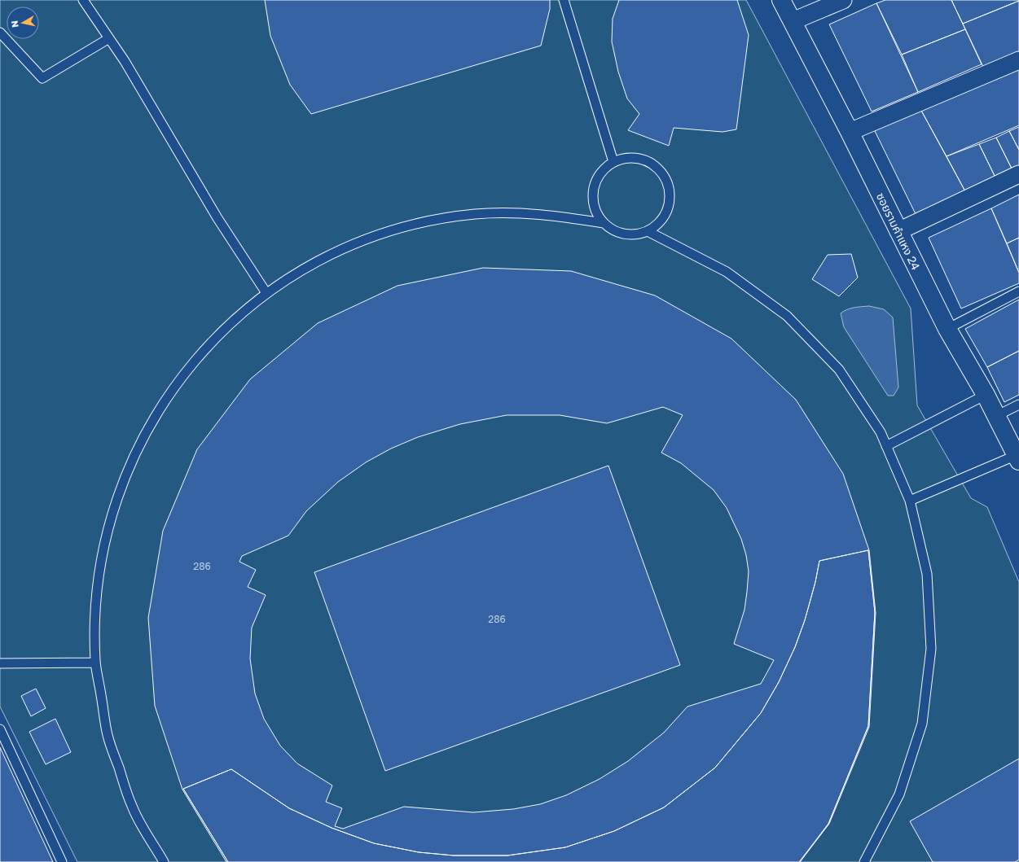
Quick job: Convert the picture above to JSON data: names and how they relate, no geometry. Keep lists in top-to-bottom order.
{
  "streets": {
    "main road": ["ซอยรามคำแหง 24"]
  },
  "house_numbers": ["286", "286"],
  "north": "left"
}
